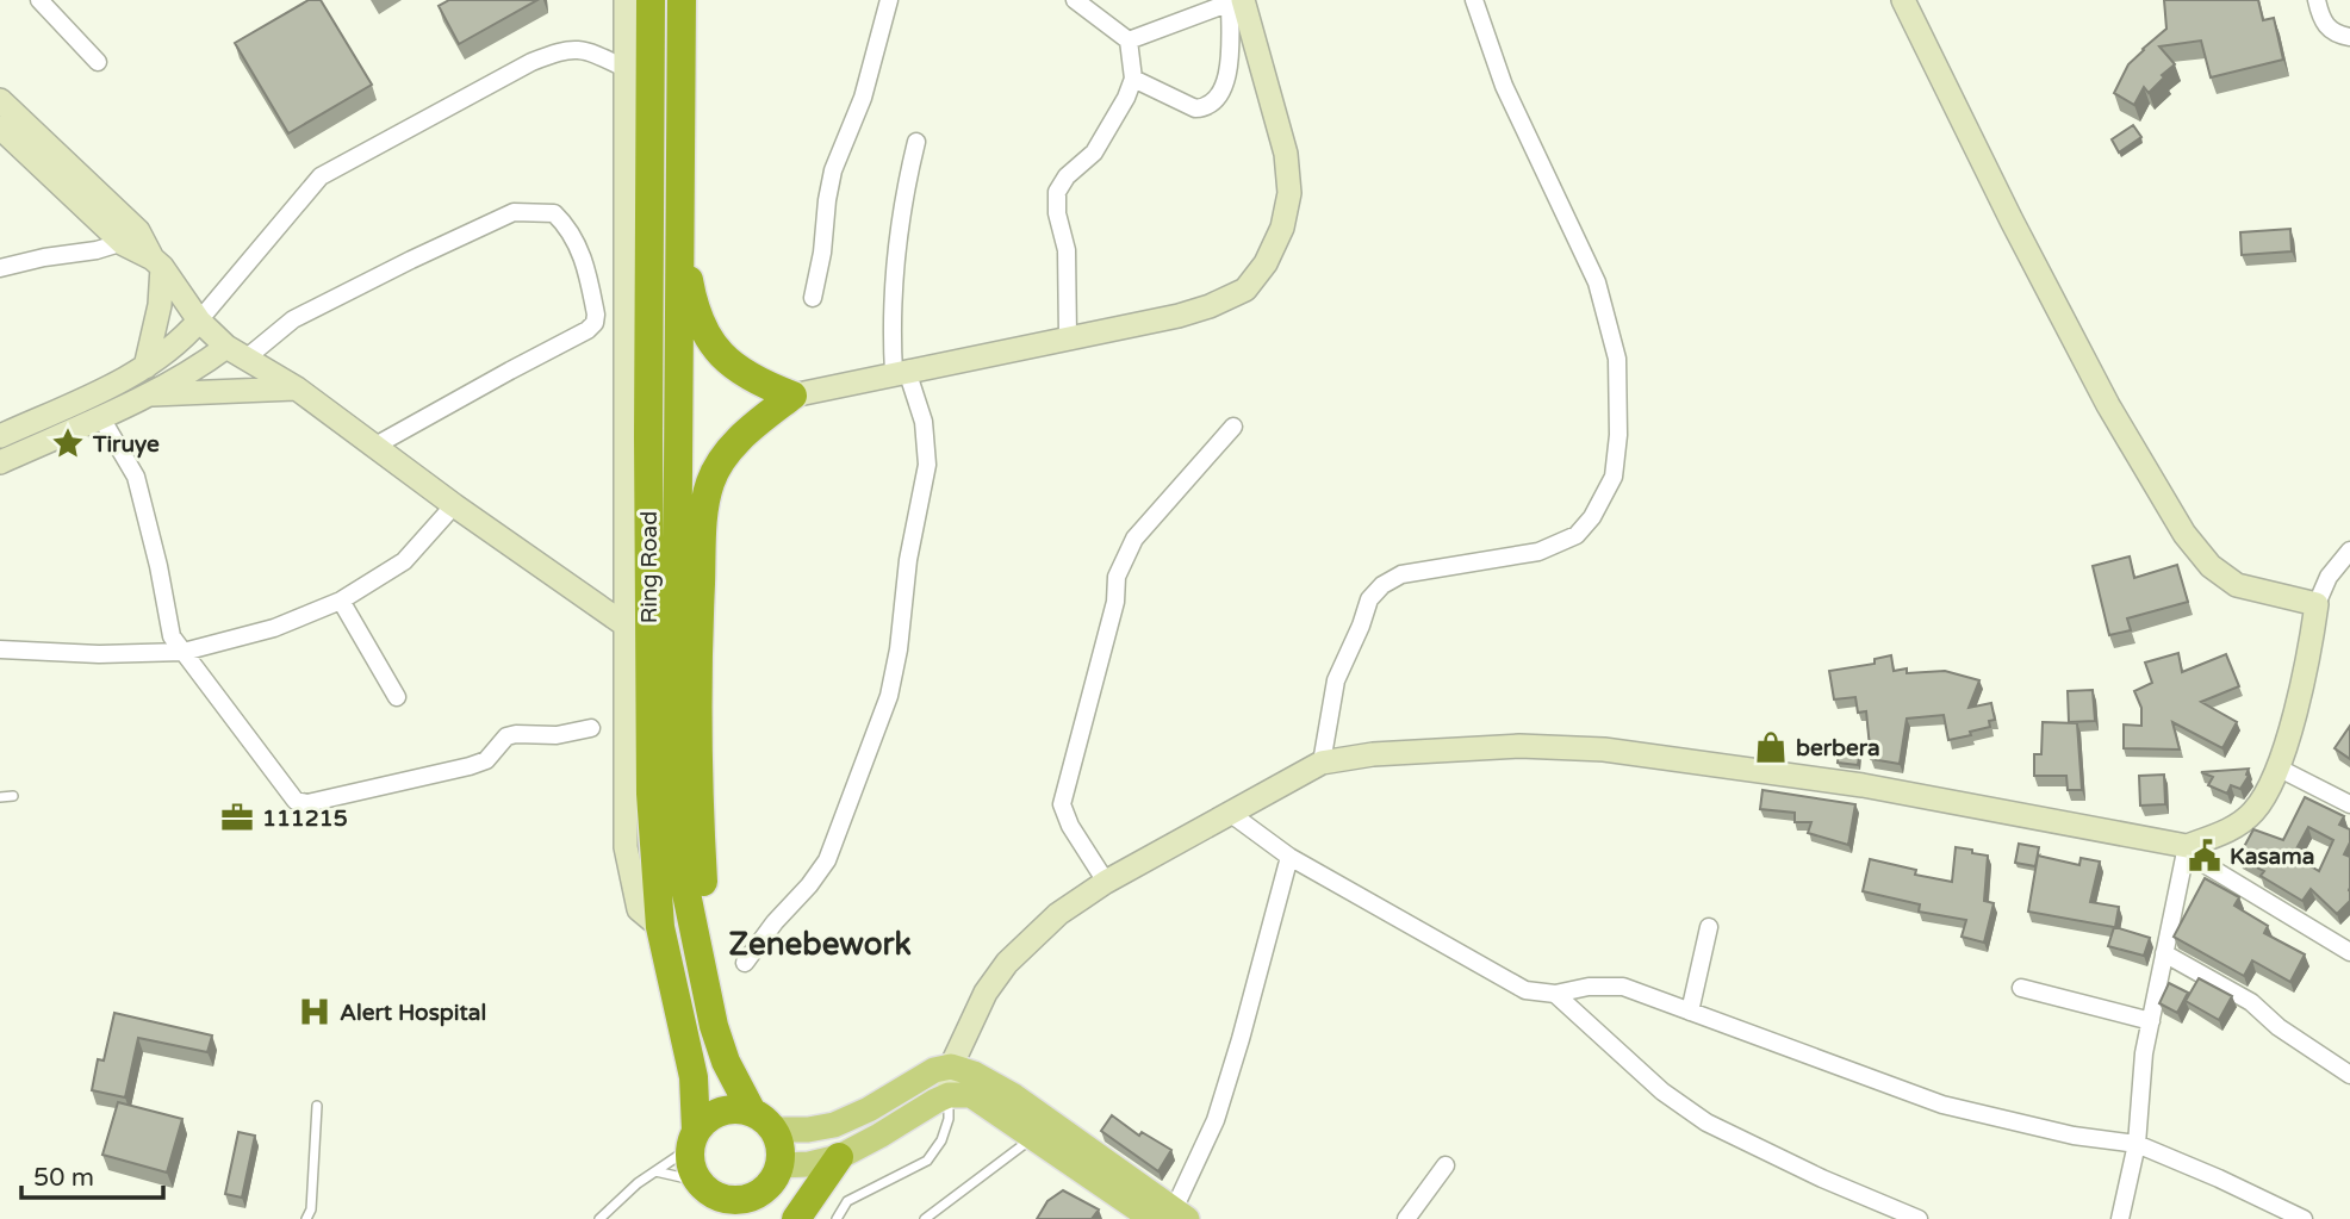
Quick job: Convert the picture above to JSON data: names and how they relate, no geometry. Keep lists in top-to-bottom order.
{
  "streets": {
    "highway": ["Ring Road"]
  },
  "districts": ["Zenebework"],
  "places": {
    "place": ["Tiruye"],
    "shop": ["berbera"],
    "office": ["111215"],
    "public building": ["Kasama"],
    "hospital": ["Alert Hospital"]
  },
  "scale_bar": "50 m"
}
